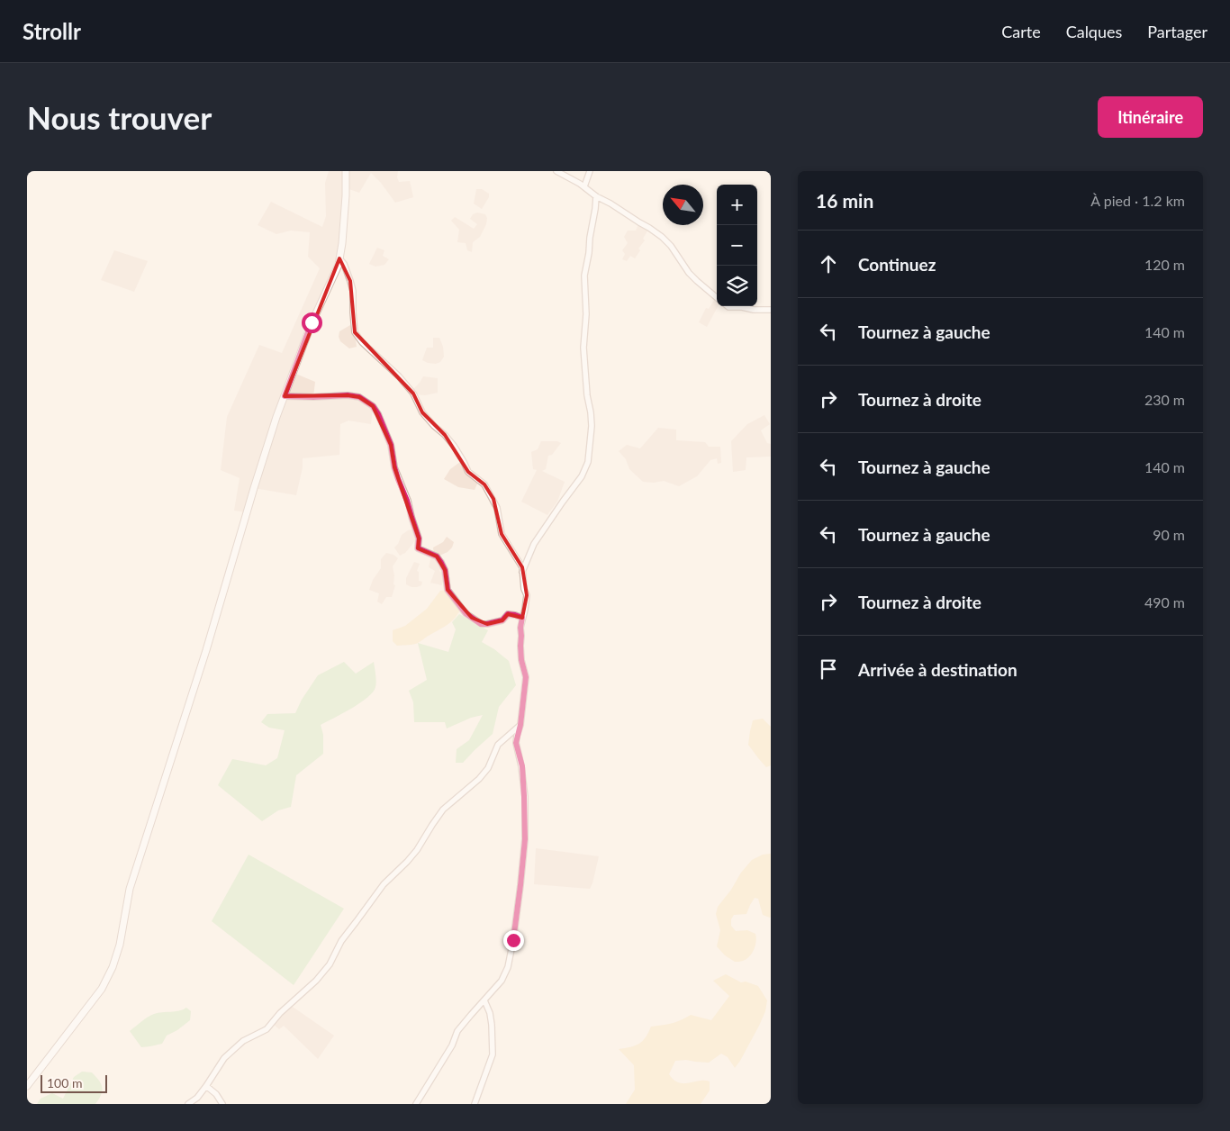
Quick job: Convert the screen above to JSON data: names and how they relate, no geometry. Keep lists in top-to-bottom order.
{
  "scale_bar": "100 m",
  "north": "top left",
  "page": {
    "header": "Strollr",
    "nav": ["Carte", "Calques", "Partager"],
    "buttons": "Itinéraire",
    "title": "Nous trouver",
    "heading": ["16 min", "À pied · 1.2 km"],
    "map_buttons": ["+", "−"],
    "list": [
      ["Continuez", "120 m"],
      ["Tournez à gauche", "140 m"],
      ["Tournez à droite", "230 m"],
      ["Tournez à gauche", "140 m"],
      ["Tournez à gauche", "90 m"],
      ["Tournez à droite", "490 m"],
      "Arrivée à destination"
    ],
    "scale": "100 m"
  }
}
